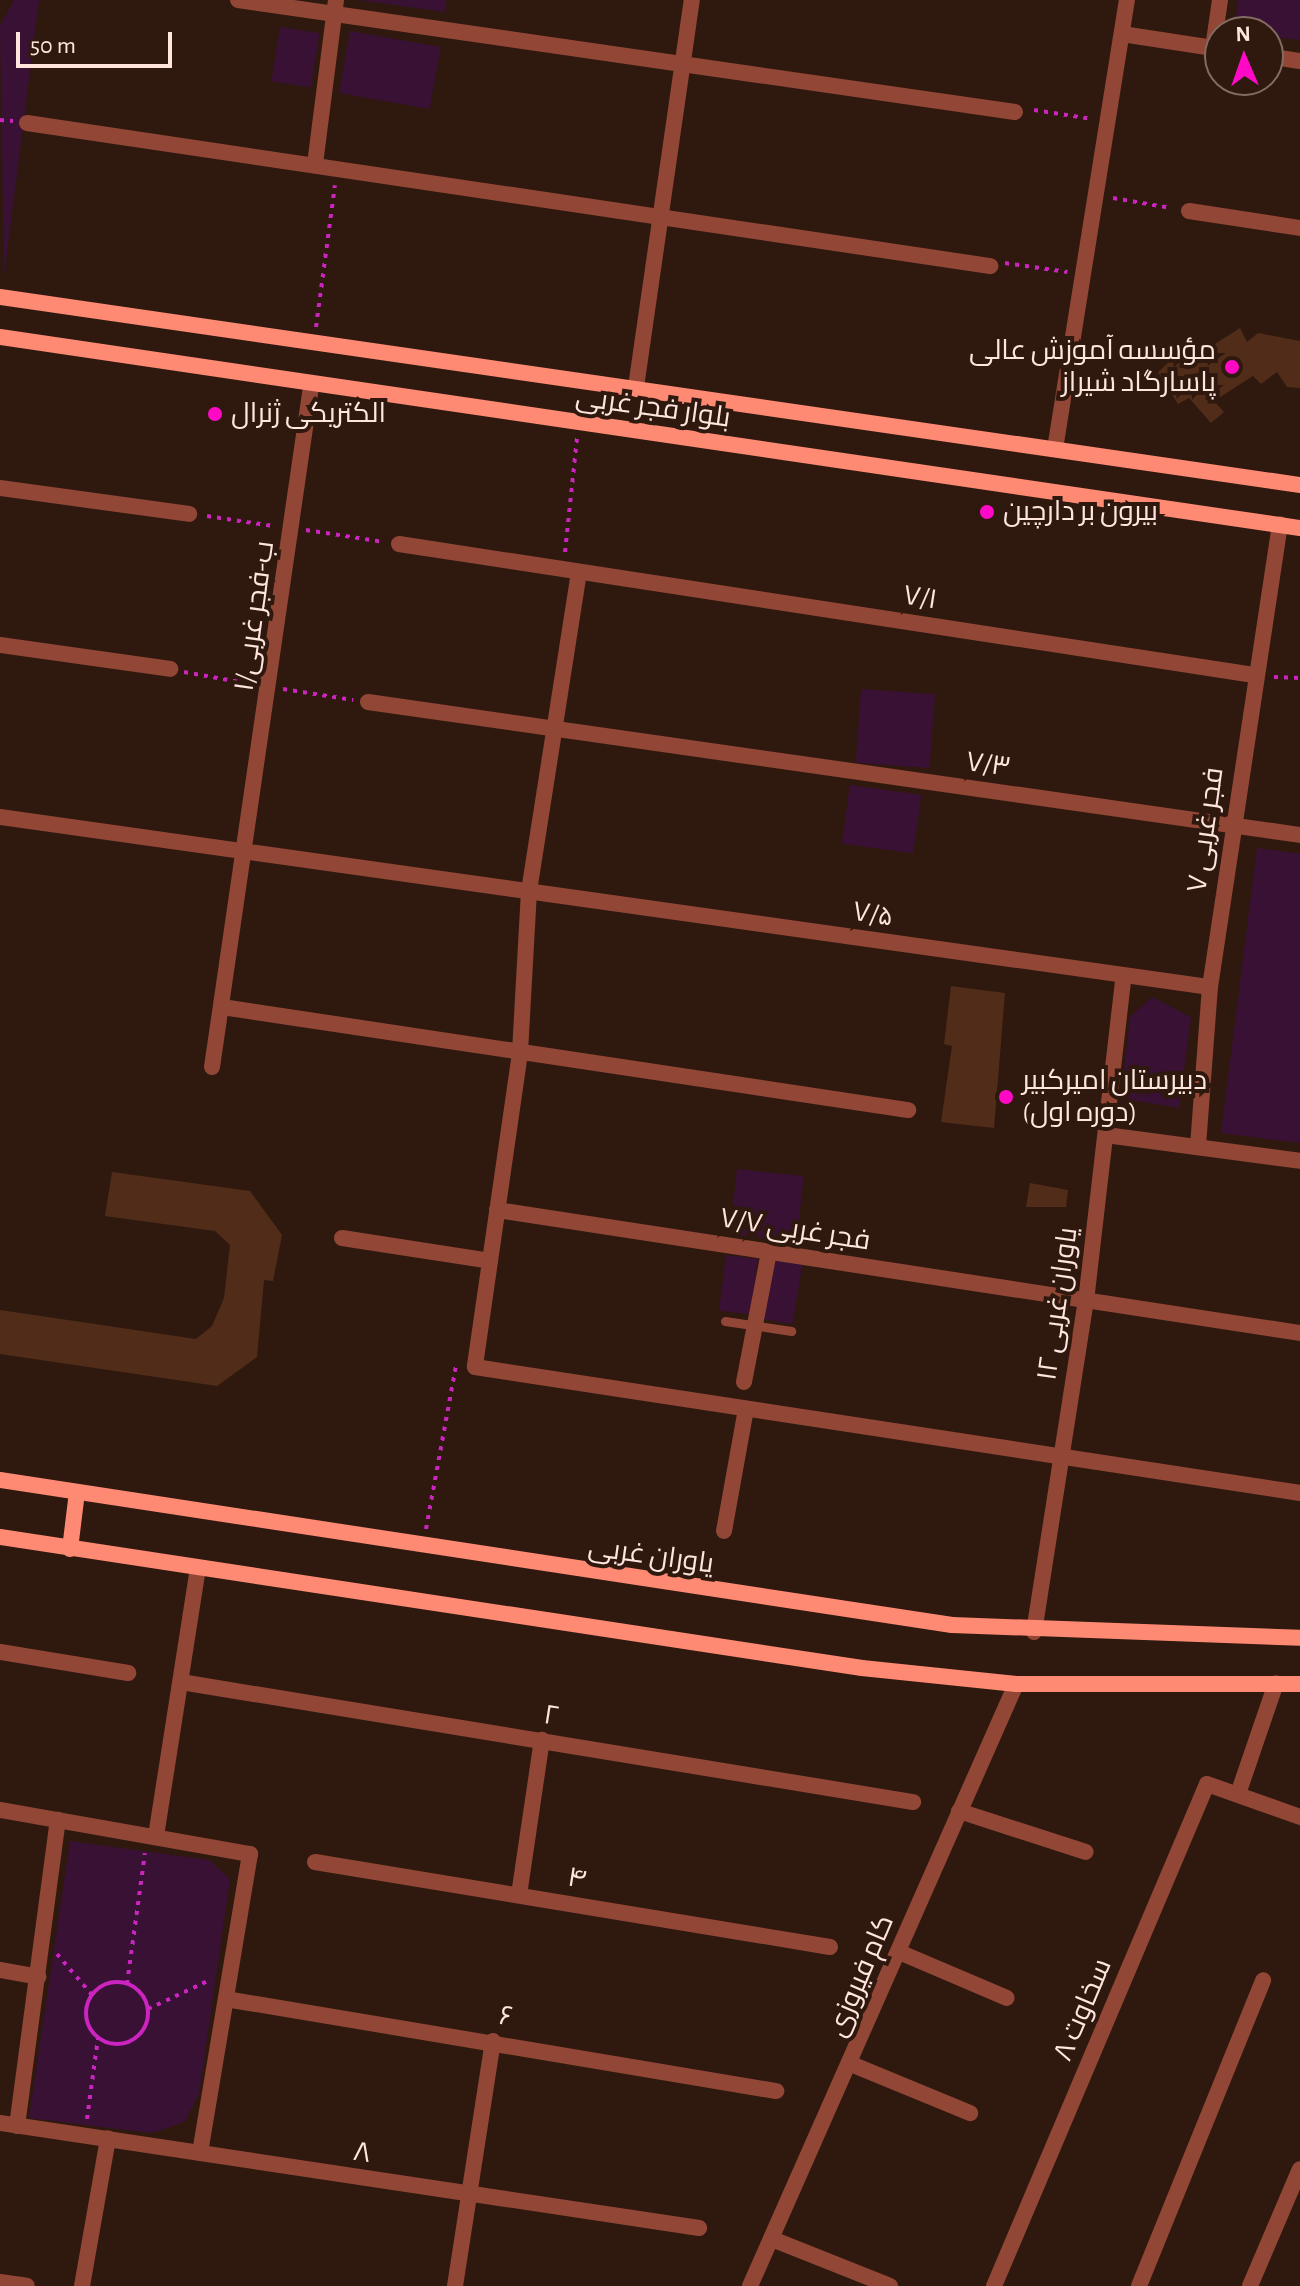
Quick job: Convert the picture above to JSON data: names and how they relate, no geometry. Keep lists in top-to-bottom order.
{
  "streets": {
    "main road": ["بلوار فجر غربی", "یاوران غربی"],
    "street": [
      "۷/۱",
      "۱/ب-فجر غربی",
      "۷/۳",
      "۷ فجر غربی",
      "۷/۵",
      "۷/۷ فجر غربی",
      "۱۲ یاوران غربی",
      "۲",
      "۴",
      "کام فیروزی",
      "سخاوت ۸",
      "۶",
      "۸"
    ]
  },
  "crossings": [
    ["بلوار فجر غربی", "۱/ب-فجر غربی"],
    ["بلوار فجر غربی", "۷ فجر غربی"],
    ["۷/۱", "۷ فجر غربی"],
    ["۱/ب-فجر غربی", "۷/۵"],
    ["۷/۳", "۷ فجر غربی"],
    ["۷ فجر غربی", "۷/۵"],
    ["۷/۵", "۱۲ یاوران غربی"],
    ["۷/۷ فجر غربی", "۱۲ یاوران غربی"],
    ["۱۲ یاوران غربی", "یاوران غربی"]
  ],
  "places": [
    "مؤسسه آموزش عالی پاسارگاد شیراز",
    "الکتریکی ژنرال",
    "بیرون بر دارچین",
    "دبیرستان امیرکبیر (دوره اول)"
  ],
  "scale_bar": "50 m",
  "north": "top"
}
